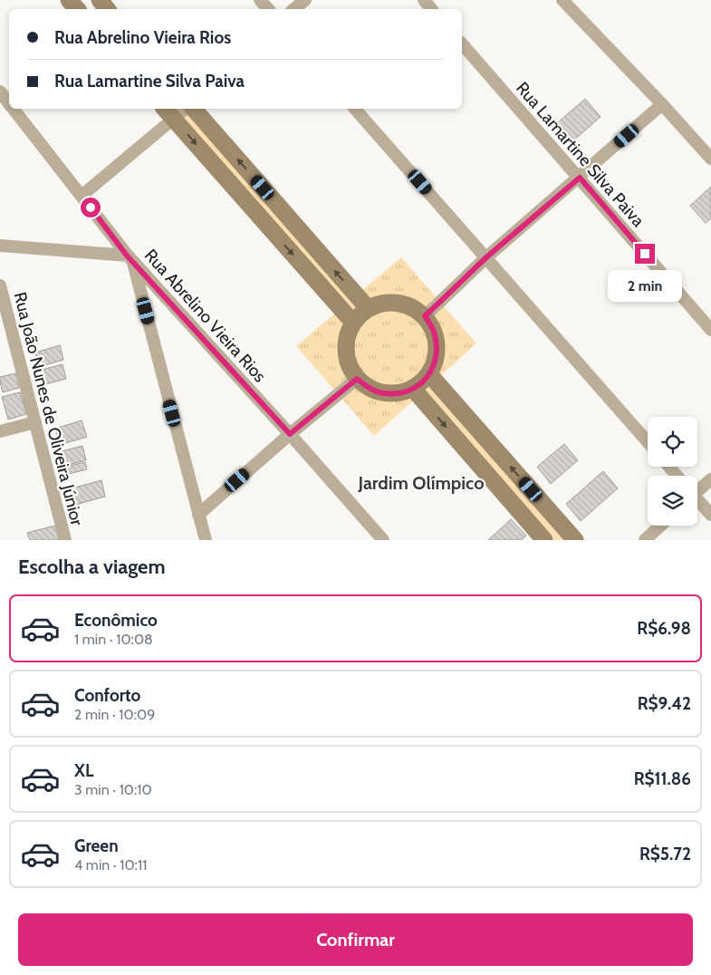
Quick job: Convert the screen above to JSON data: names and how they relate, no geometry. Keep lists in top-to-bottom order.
{
  "streets": {
    "street": ["Rua Lamartine Silva Paiva", "Rua Abrelino Vieira Rios", "Rua João Nunes de Oliveira Júnior"]
  },
  "districts": ["Jardim Olímpico"],
  "page": {
    "banner": ["Rua Abrelino Vieira Rios", "Rua Lamartine Silva Paiva"],
    "bubble": "2 min",
    "heading": "Escolha a viagem",
    "list": [
      {
        "name": "Econômico",
        "note": "1 min · 10:08",
        "value": "R$6.98"
      },
      {
        "name": "Conforto",
        "note": "2 min · 10:09",
        "value": "R$9.42"
      },
      {
        "name": "XL",
        "note": "3 min · 10:10",
        "value": "R$11.86"
      },
      {
        "name": "Green",
        "note": "4 min · 10:11",
        "value": "R$5.72"
      }
    ],
    "buttons": "Confirmar"
  }
}
